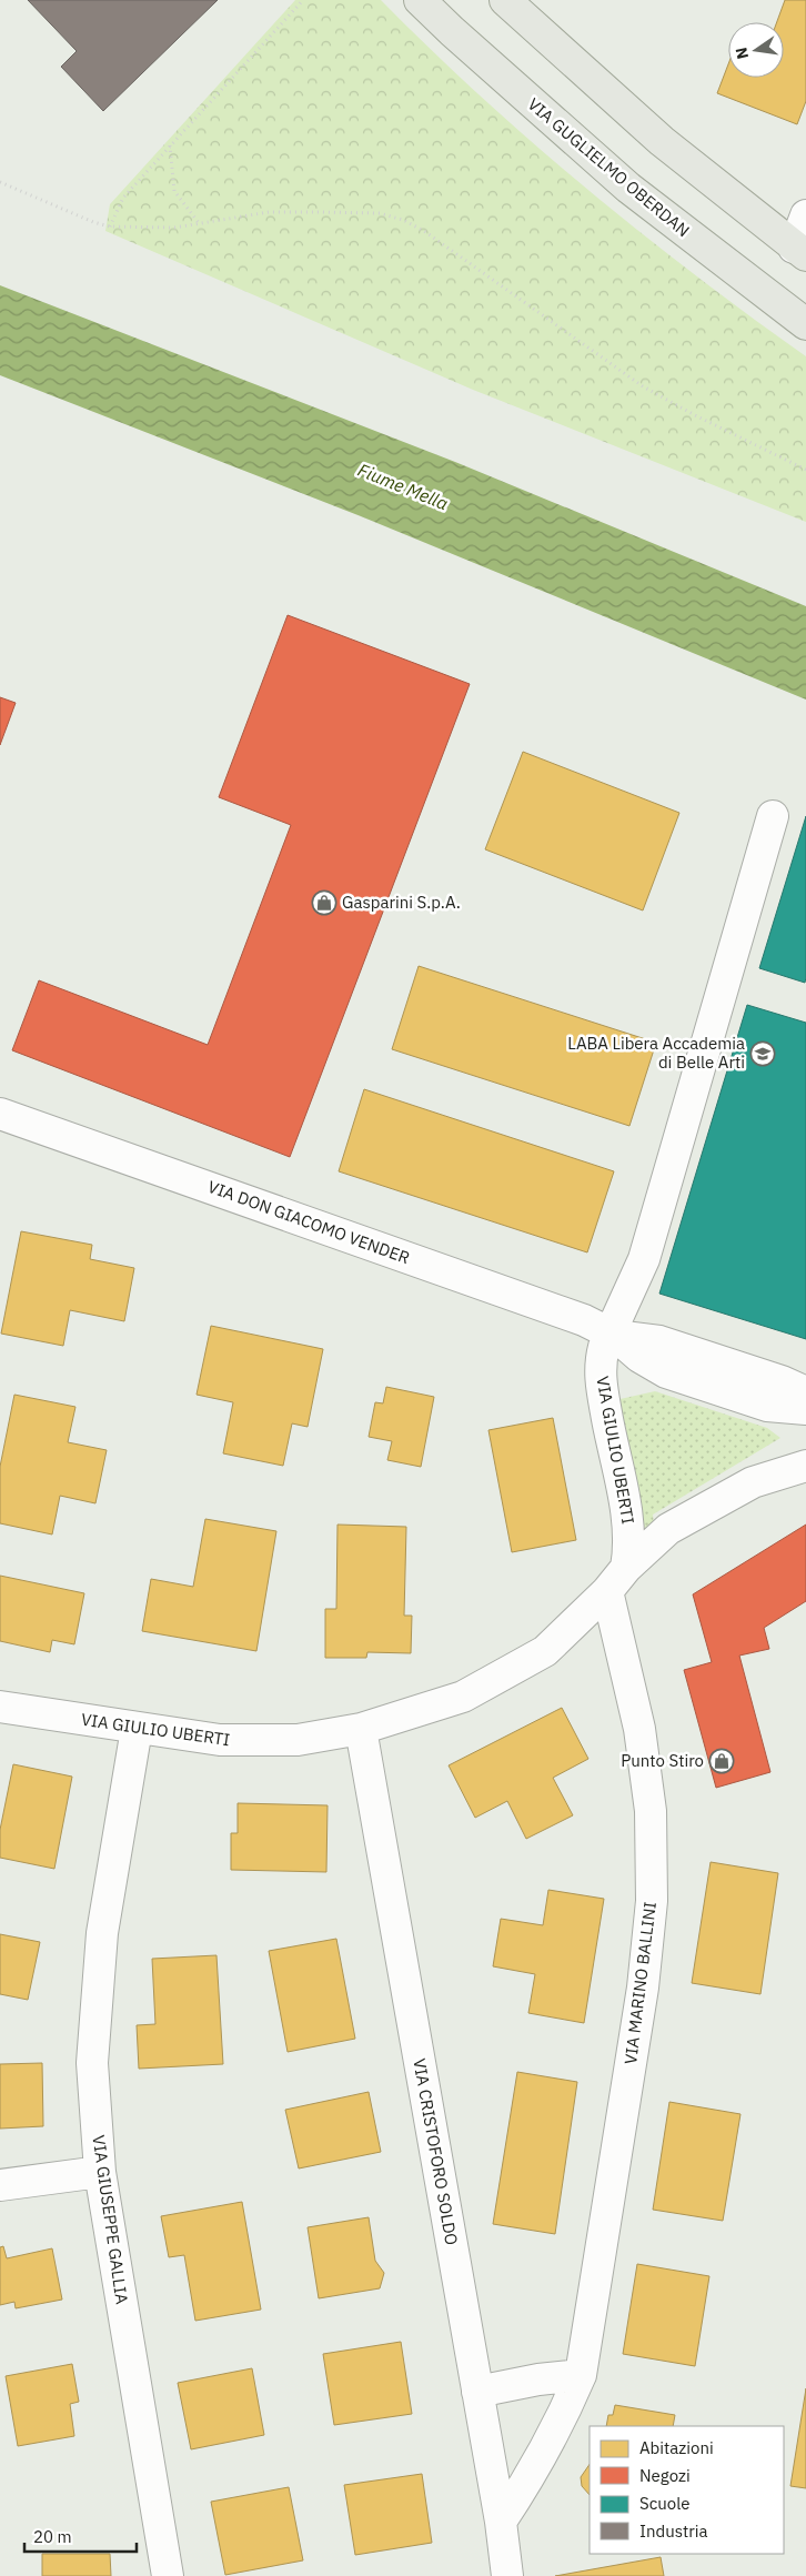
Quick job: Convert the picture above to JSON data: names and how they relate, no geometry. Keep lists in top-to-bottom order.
{
  "streets": {
    "main road": ["VIA GUGLIELMO OBERDAN"],
    "street": [
      "VIA DON GIACOMO VENDER",
      "VIA GIULIO UBERTI",
      "VIA MARINO BALLINI",
      "VIA CRISTOFORO SOLDO",
      "VIA GIUSEPPE GALLIA"
    ]
  },
  "crossings": [
    ["VIA DON GIACOMO VENDER", "VIA GIULIO UBERTI"],
    ["VIA GIULIO UBERTI", "VIA MARINO BALLINI"],
    ["VIA GIULIO UBERTI", "VIA CRISTOFORO SOLDO"],
    ["VIA GIULIO UBERTI", "VIA GIUSEPPE GALLIA"],
    ["VIA MARINO BALLINI", "VIA CRISTOFORO SOLDO"]
  ],
  "water": ["Fiume Mella"],
  "places": {
    "shop": ["Gasparini S.p.A.", "Punto Stiro"],
    "school or university": ["LABA Libera Accademia di Belle Arti"]
  },
  "legend": [
    "Abitazioni",
    "Negozi",
    "Scuole",
    "Industria"
  ],
  "scale_bar": "20 m",
  "north": "left"
}
